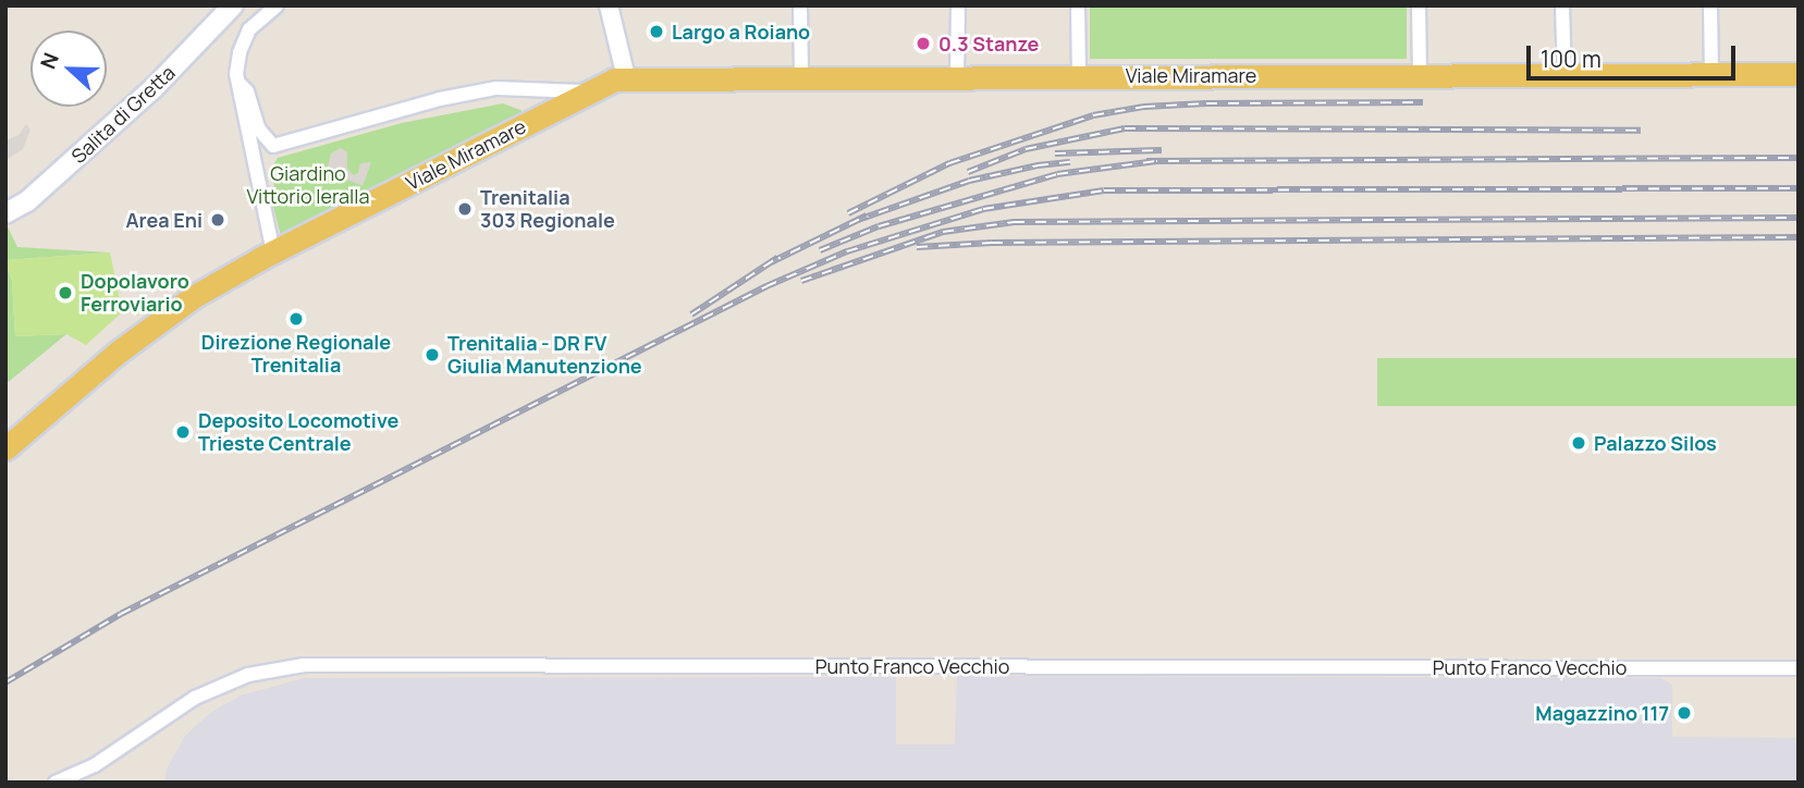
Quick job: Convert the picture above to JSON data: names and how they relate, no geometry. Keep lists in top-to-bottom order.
{
  "streets": {
    "main road": ["Viale Miramare", "Salita di Gretta"],
    "street": ["Punto Franco Vecchio"]
  },
  "parks": ["Giardino Vittorio Ieralla"],
  "places": [
    "Largo a Roiano",
    "0.3 Stanze",
    "Trenitalia 303 Regionale",
    "Area Eni",
    "Dopolavoro Ferroviario",
    "Direzione Regionale Trenitalia",
    "Trenitalia - DR FV Giulia Manutenzione",
    "Deposito Locomotive Trieste Centrale",
    "Palazzo Silos",
    "Magazzino 117"
  ],
  "scale_bar": "100 m",
  "north": "left"
}
